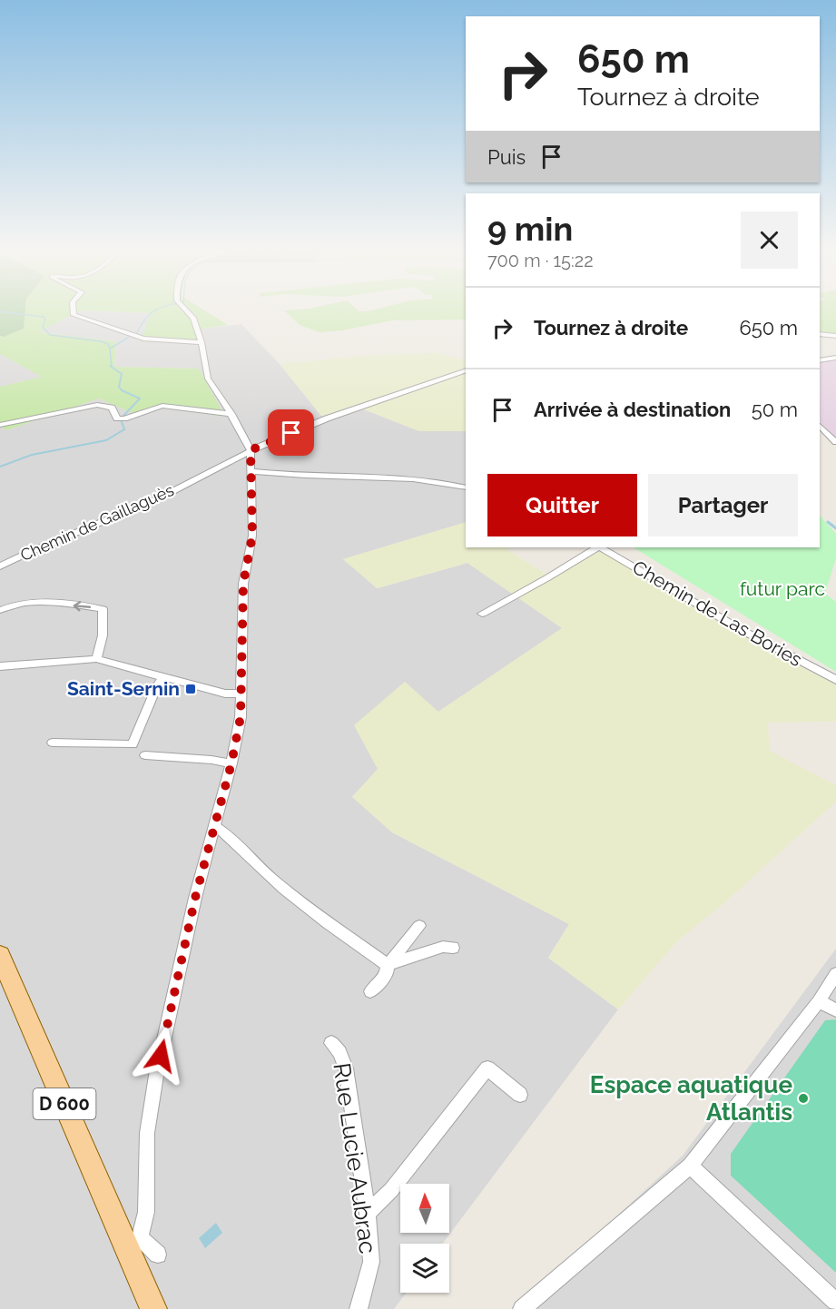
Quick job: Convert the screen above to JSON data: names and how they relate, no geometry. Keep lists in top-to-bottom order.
{
  "streets": {
    "main road": ["D 600"],
    "street": ["Chemin de Gaillaguès", "Chemin de Las Bories", "Rue Lucie Aubrac"]
  },
  "parks": ["futur parc"],
  "places": {
    "transit": ["Saint-Sernin"],
    "other": ["Espace aquatique Atlantis"]
  },
  "north": "top",
  "page": {
    "turn": ["650 m", "Tournez à droite"],
    "then": "Puis",
    "heading": ["9 min", "700 m · 15:22"],
    "list": [
      {
        "name": "Tournez à droite",
        "value": "650 m"
      },
      {
        "name": "Arrivée à destination",
        "value": "50 m"
      }
    ],
    "buttons": ["Quitter", "Partager"]
  }
}
